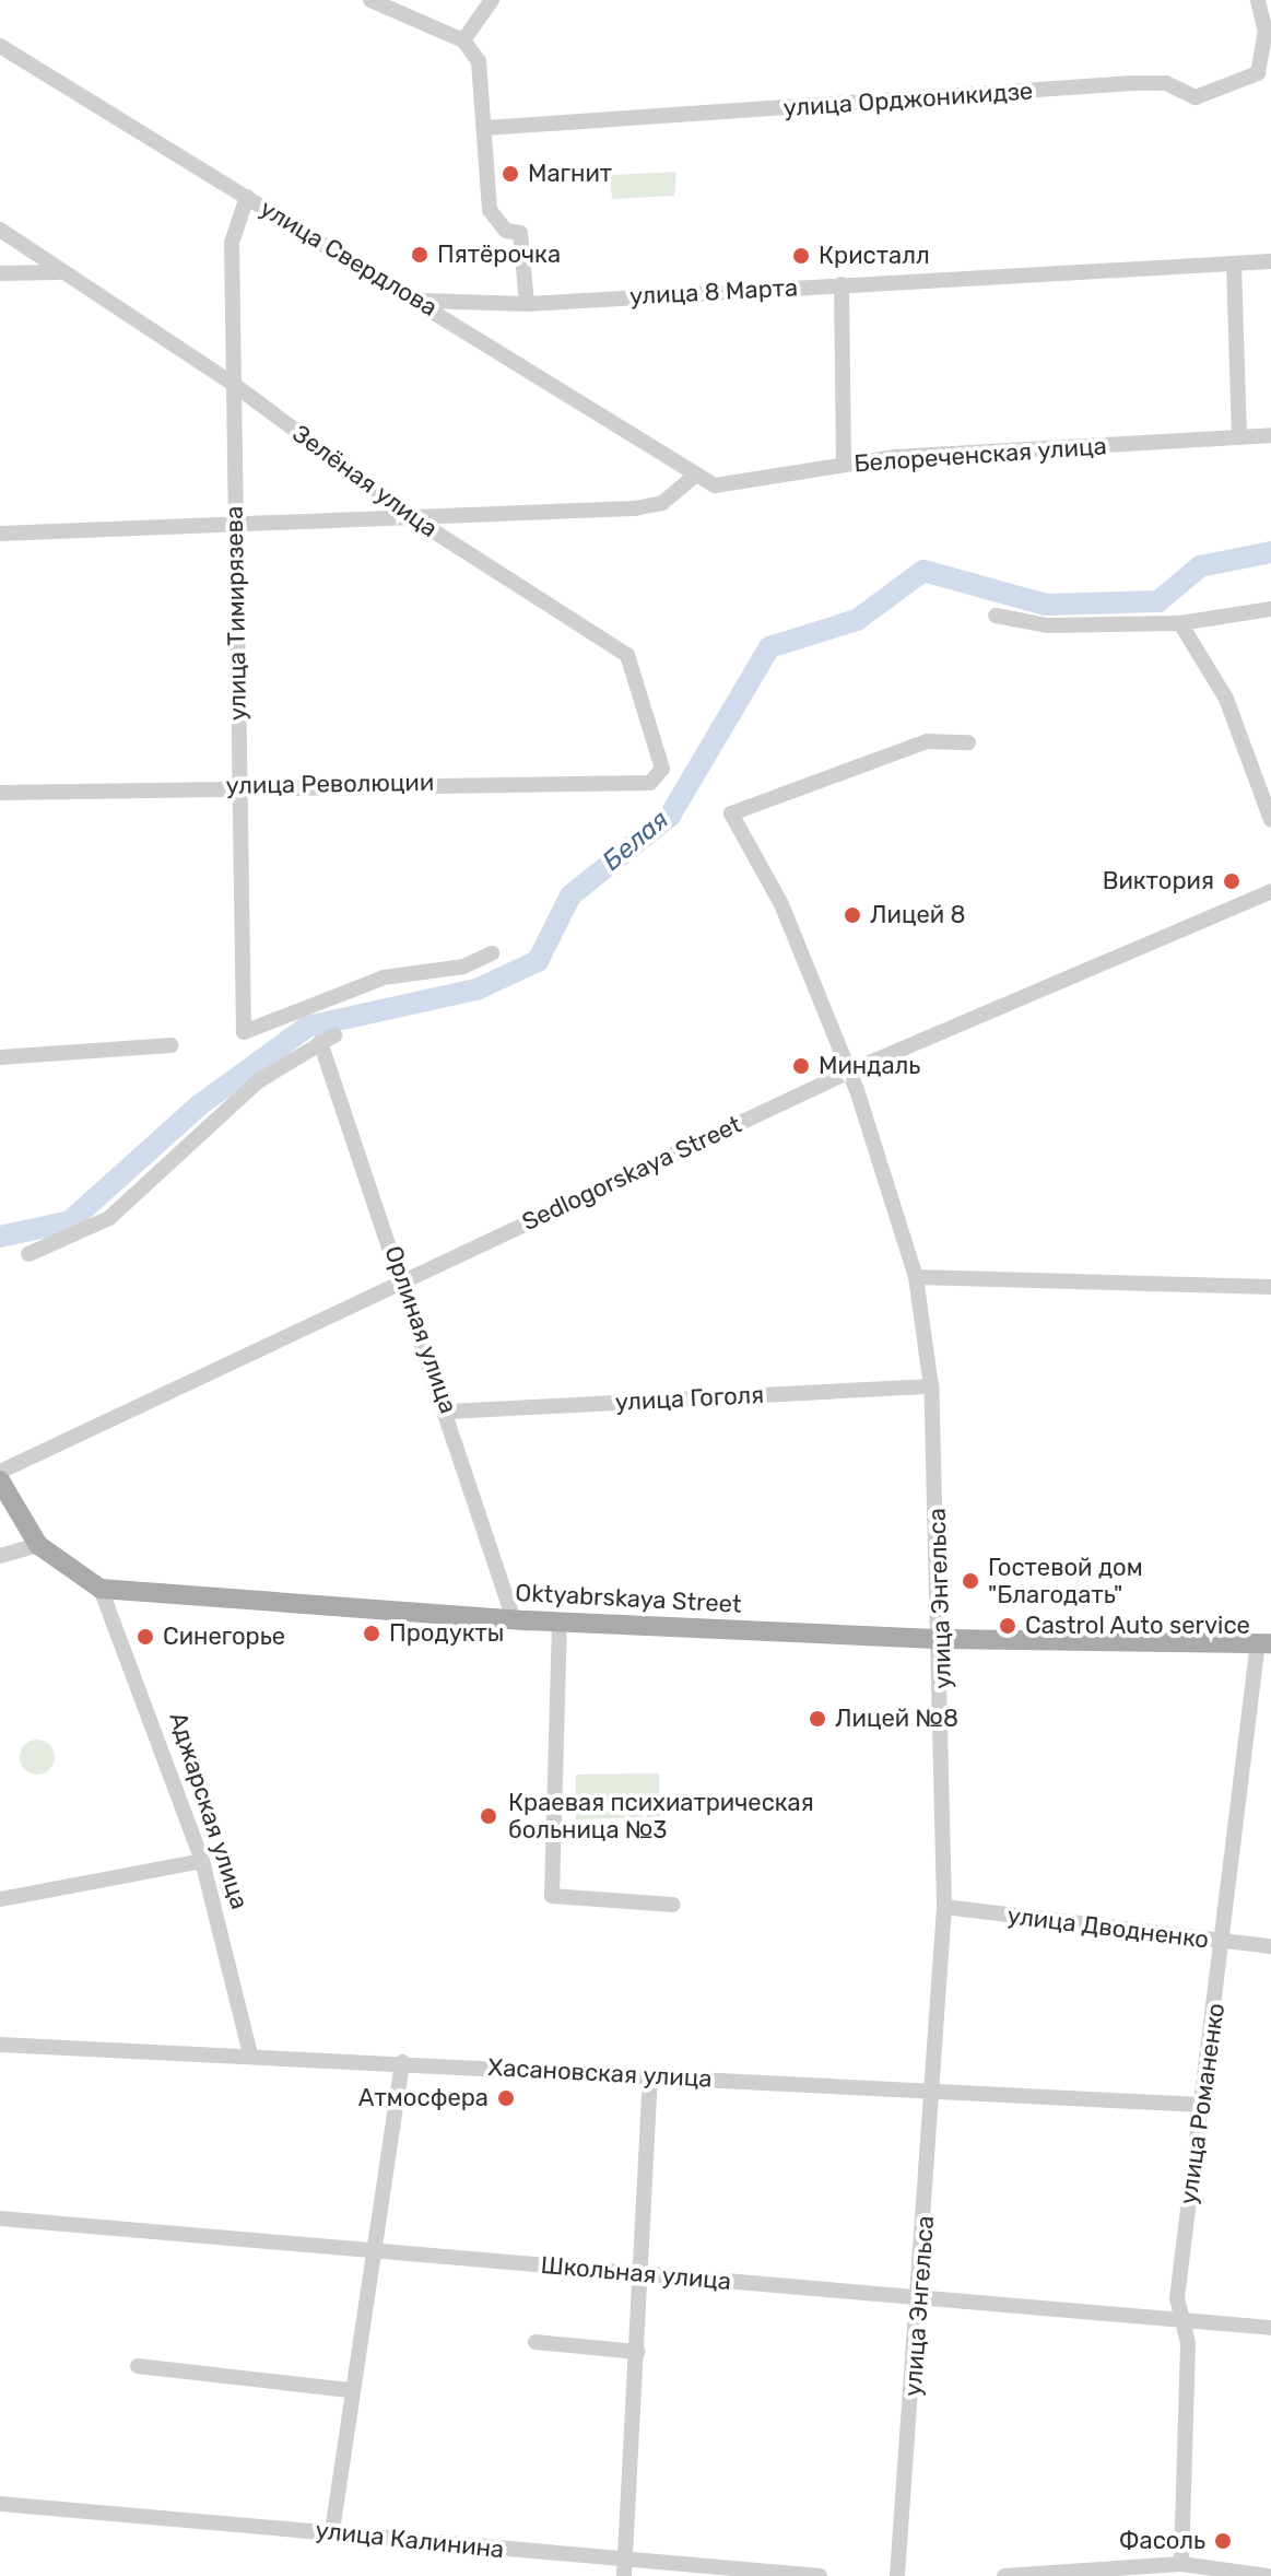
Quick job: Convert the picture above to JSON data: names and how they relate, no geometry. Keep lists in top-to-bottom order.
{
  "streets": {
    "main road": ["Oktyabrskaya Street"],
    "street": [
      "улица Орджоникидзе",
      "улица Свердлова",
      "улица 8 Марта",
      "Белореченская улица",
      "Зелёная улица",
      "улица Тимирязева",
      "улица Революции",
      "Sedlogorskaya Street",
      "Орлиная улица",
      "улица Гоголя",
      "улица Энгельса",
      "Аджарская улица",
      "улица Дводненко",
      "Хасановская улица",
      "улица Романенко",
      "Школьная улица",
      "улица Калинина"
    ]
  },
  "crossings": [
    ["улица Свердлова", "улица 8 Марта"],
    ["улица Свердлова", "Белореченская улица"],
    ["улица Свердлова", "улица Тимирязева"],
    ["Зелёная улица", "улица Тимирязева"],
    ["Зелёная улица", "улица Революции"],
    ["улица Тимирязева", "улица Революции"],
    ["Sedlogorskaya Street", "Орлиная улица"],
    ["Sedlogorskaya Street", "улица Энгельса"],
    ["Орлиная улица", "улица Гоголя"],
    ["Орлиная улица", "Oktyabrskaya Street"],
    ["улица Гоголя", "улица Энгельса"],
    ["Oktyabrskaya Street", "улица Энгельса"],
    ["Oktyabrskaya Street", "Аджарская улица"],
    ["Oktyabrskaya Street", "улица Романенко"],
    ["улица Энгельса", "улица Дводненко"],
    ["улица Энгельса", "Хасановская улица"],
    ["улица Энгельса", "Школьная улица"],
    ["Аджарская улица", "Хасановская улица"],
    ["улица Дводненко", "улица Романенко"],
    ["Хасановская улица", "улица Романенко"],
    ["улица Романенко", "Школьная улица"]
  ],
  "water": ["Белая"],
  "places": [
    "Магнит",
    "Пятёрочка",
    "Кристалл",
    "Виктория",
    "Лицей 8",
    "Миндаль",
    "Гостевой дом \"Благодать\"",
    "Castrol Auto service",
    "Продукты",
    "Синегорье",
    "Лицей №8",
    "Краевая психиатрическая больница №3",
    "Атмосфера",
    "Фасоль"
  ]
}
